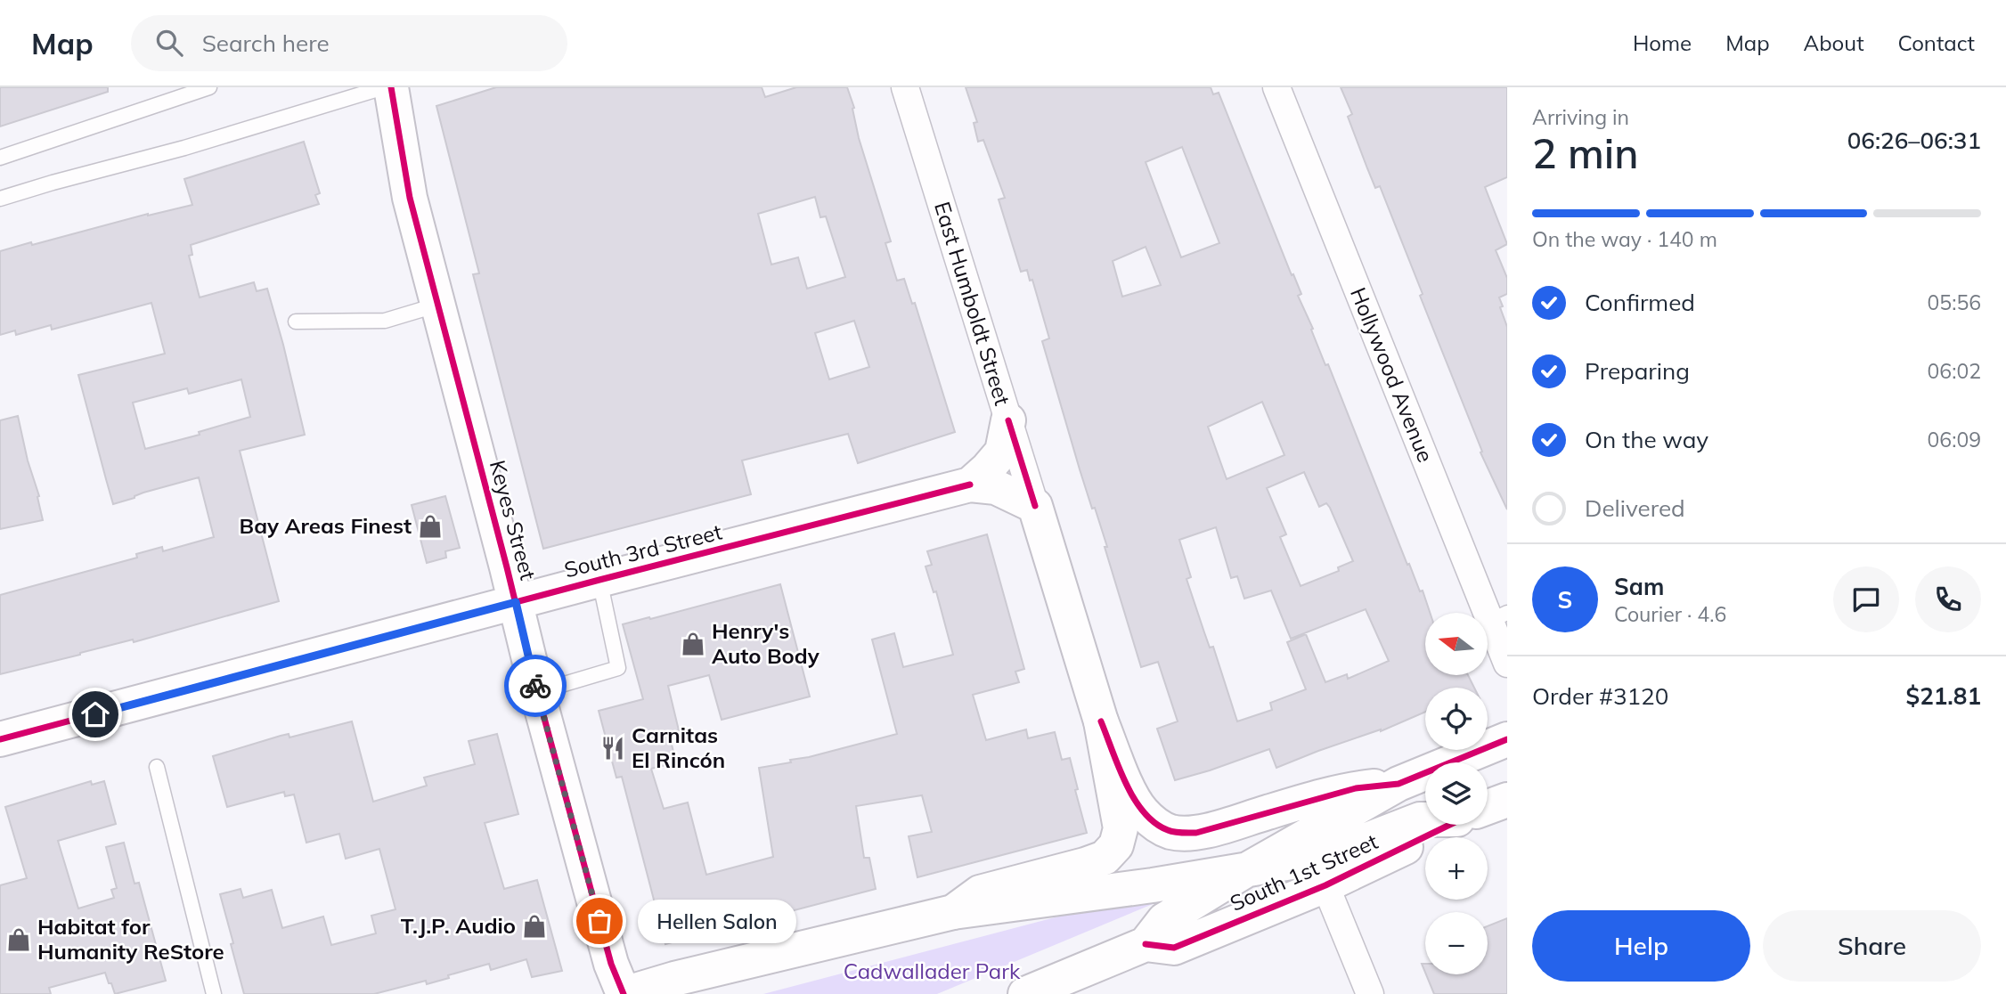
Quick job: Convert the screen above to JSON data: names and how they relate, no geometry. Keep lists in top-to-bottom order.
{
  "streets": {
    "main road": [
      "East Humboldt Street",
      "Keyes Street",
      "South 3rd Street",
      "South 1st Street"
    ],
    "street": ["Hollywood Avenue"]
  },
  "crossings": [
    ["Keyes Street", "South 3rd Street"]
  ],
  "parks": ["Cadwallader Park"],
  "places": {
    "shop": [
      "Bay Areas Finest",
      "Henry's Auto Body",
      "T.J.P. Audio",
      "Habitat for Humanity ReStore"
    ],
    "restaurant": ["Carnitas El Rincón"],
    "other": ["Hellen Salon"]
  },
  "north": "left",
  "page": {
    "header": "Map",
    "search": "Search here",
    "nav": [
      "Home",
      "Map",
      "About",
      "Contact"
    ],
    "heading": ["2 min", "Arriving in", "06:26–06:31"],
    "panel": [
      "Sam",
      "Courier · 4.6",
      "Order #3120",
      "$21.81"
    ],
    "bar": "On the way · 140 m",
    "list": [
      ["Confirmed", "05:56"],
      ["Preparing", "06:02"],
      ["On the way", "06:09"],
      "Delivered"
    ],
    "round": "S",
    "map_buttons": ["+", "−"],
    "buttons": ["Help", "Share"],
    "bubble": "Hellen Salon"
  }
}
